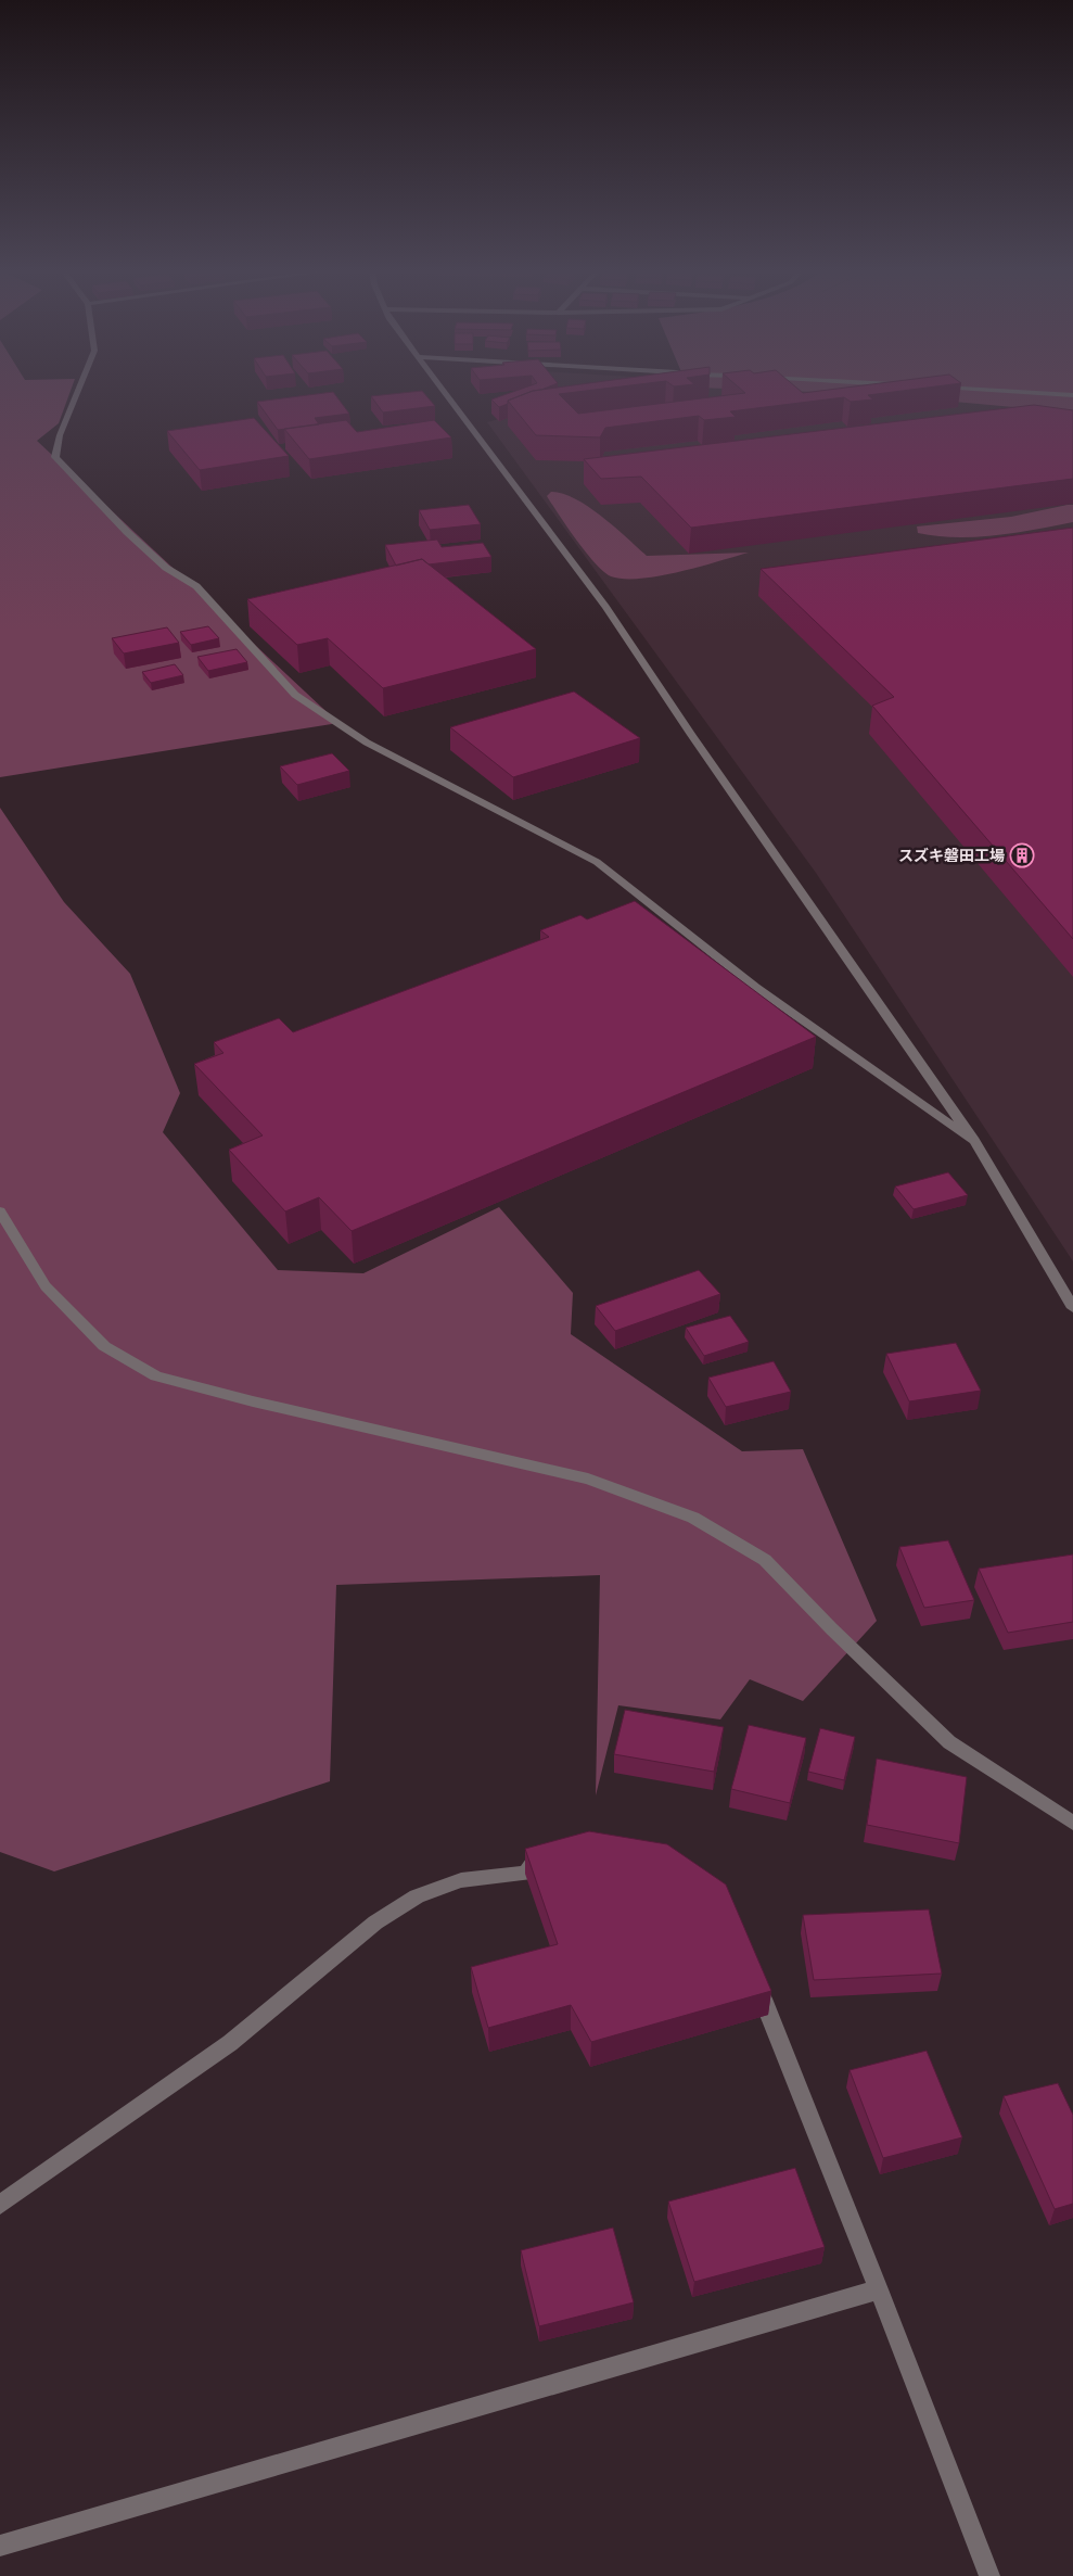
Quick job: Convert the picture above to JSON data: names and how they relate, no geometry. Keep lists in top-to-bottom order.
{
  "places": {
    "building": ["スズキ磐田工場"]
  }
}
